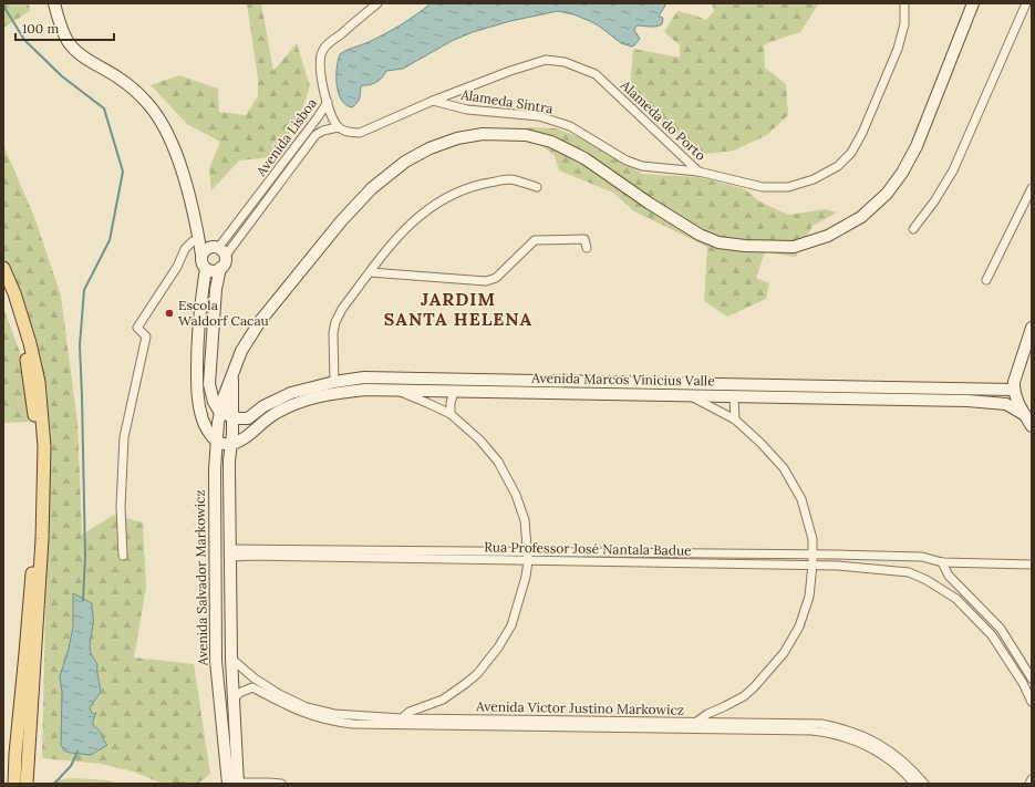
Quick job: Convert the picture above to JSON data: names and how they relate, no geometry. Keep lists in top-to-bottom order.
{
  "streets": {
    "street": [
      "Alameda Sintra",
      "Alameda do Porto",
      "Avenida Lisboa",
      "Avenida Marcos Vinicius Valle",
      "Rua Professor José Nantala Badue",
      "Avenida Salvador Markowicz",
      "Avenida Victor Justino Markowicz"
    ]
  },
  "crossings": [
    ["Alameda Sintra", "Alameda do Porto"],
    ["Alameda do Porto", "Avenida Lisboa"],
    ["Avenida Marcos Vinicius Valle", "Avenida Salvador Markowicz"],
    ["Rua Professor José Nantala Badue", "Avenida Salvador Markowicz"],
    ["Avenida Salvador Markowicz", "Avenida Victor Justino Markowicz"]
  ],
  "districts": ["JARDIM SANTA HELENA"],
  "places": ["Escola Waldorf Cacau"],
  "scale_bar": "100 m"
}
